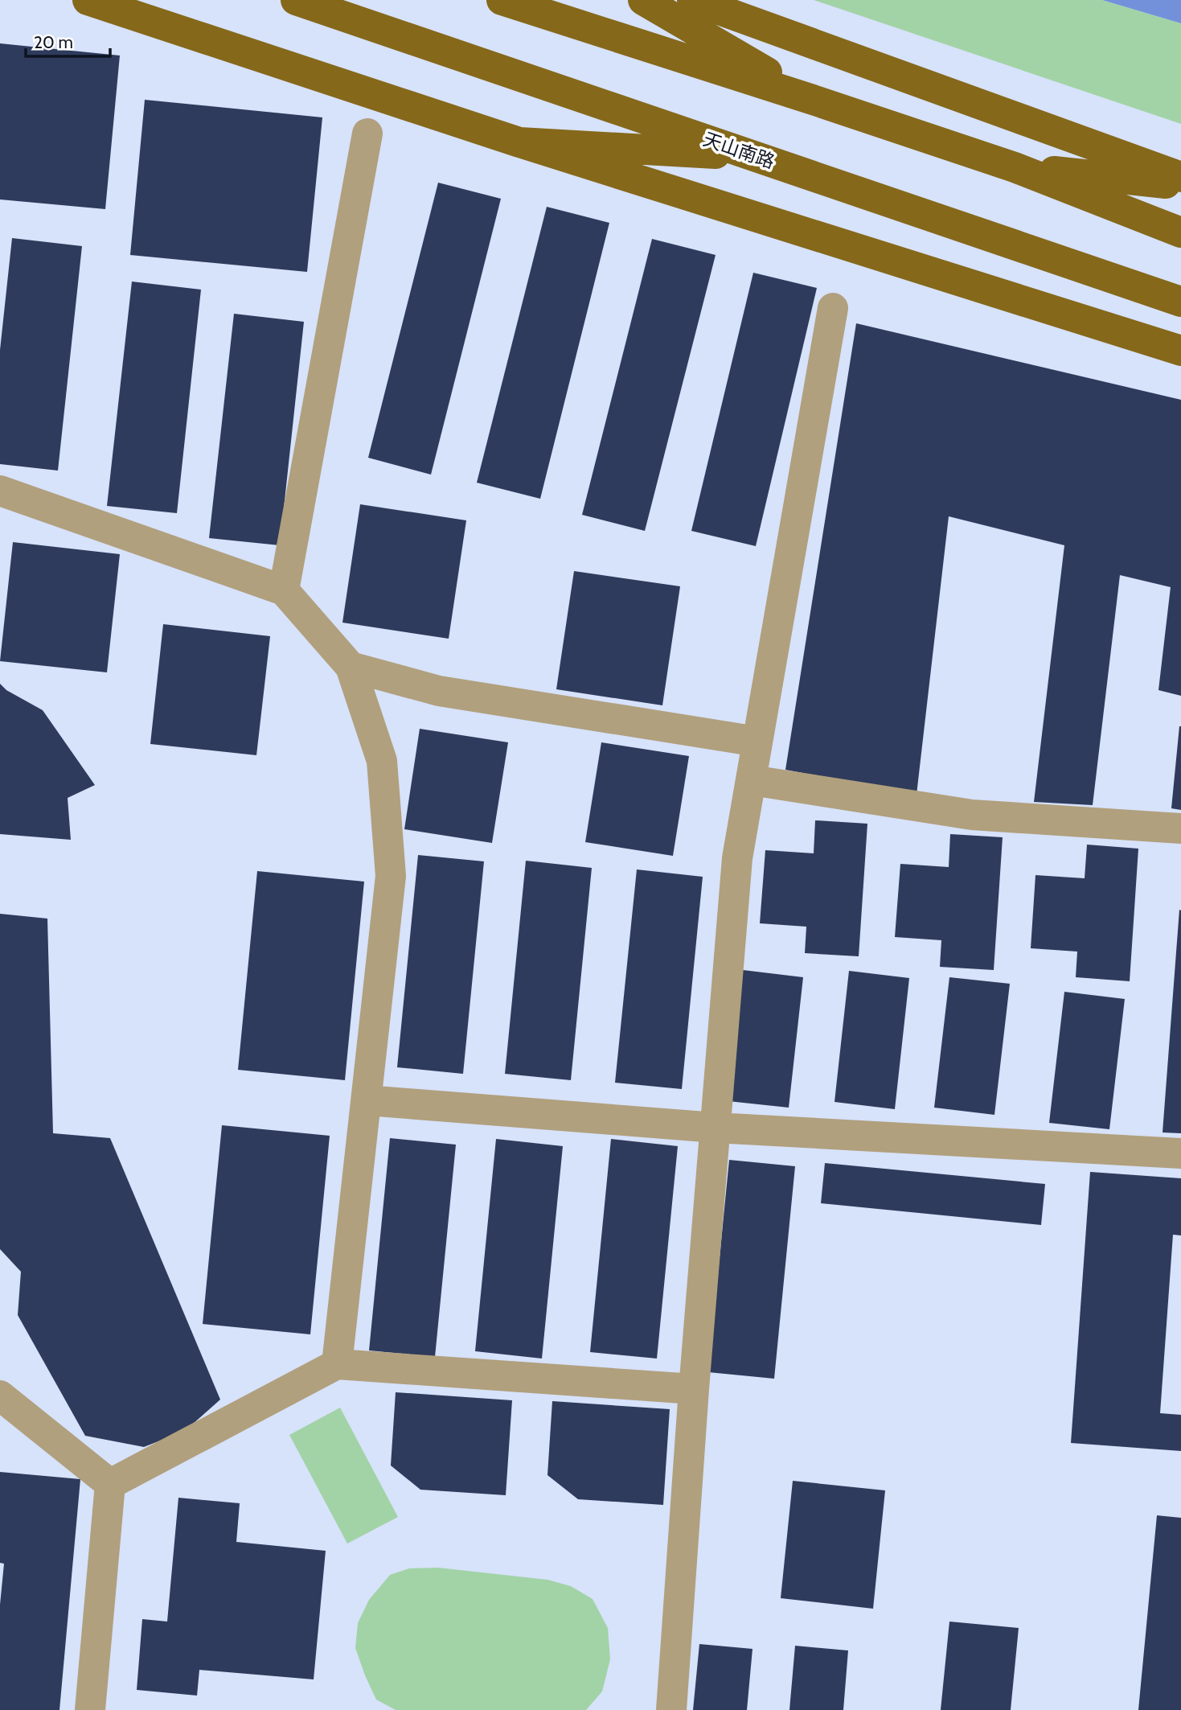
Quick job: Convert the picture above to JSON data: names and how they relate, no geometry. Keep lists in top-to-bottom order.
{
  "streets": {
    "main road": ["天山南路"]
  },
  "scale_bar": "20 m"
}
